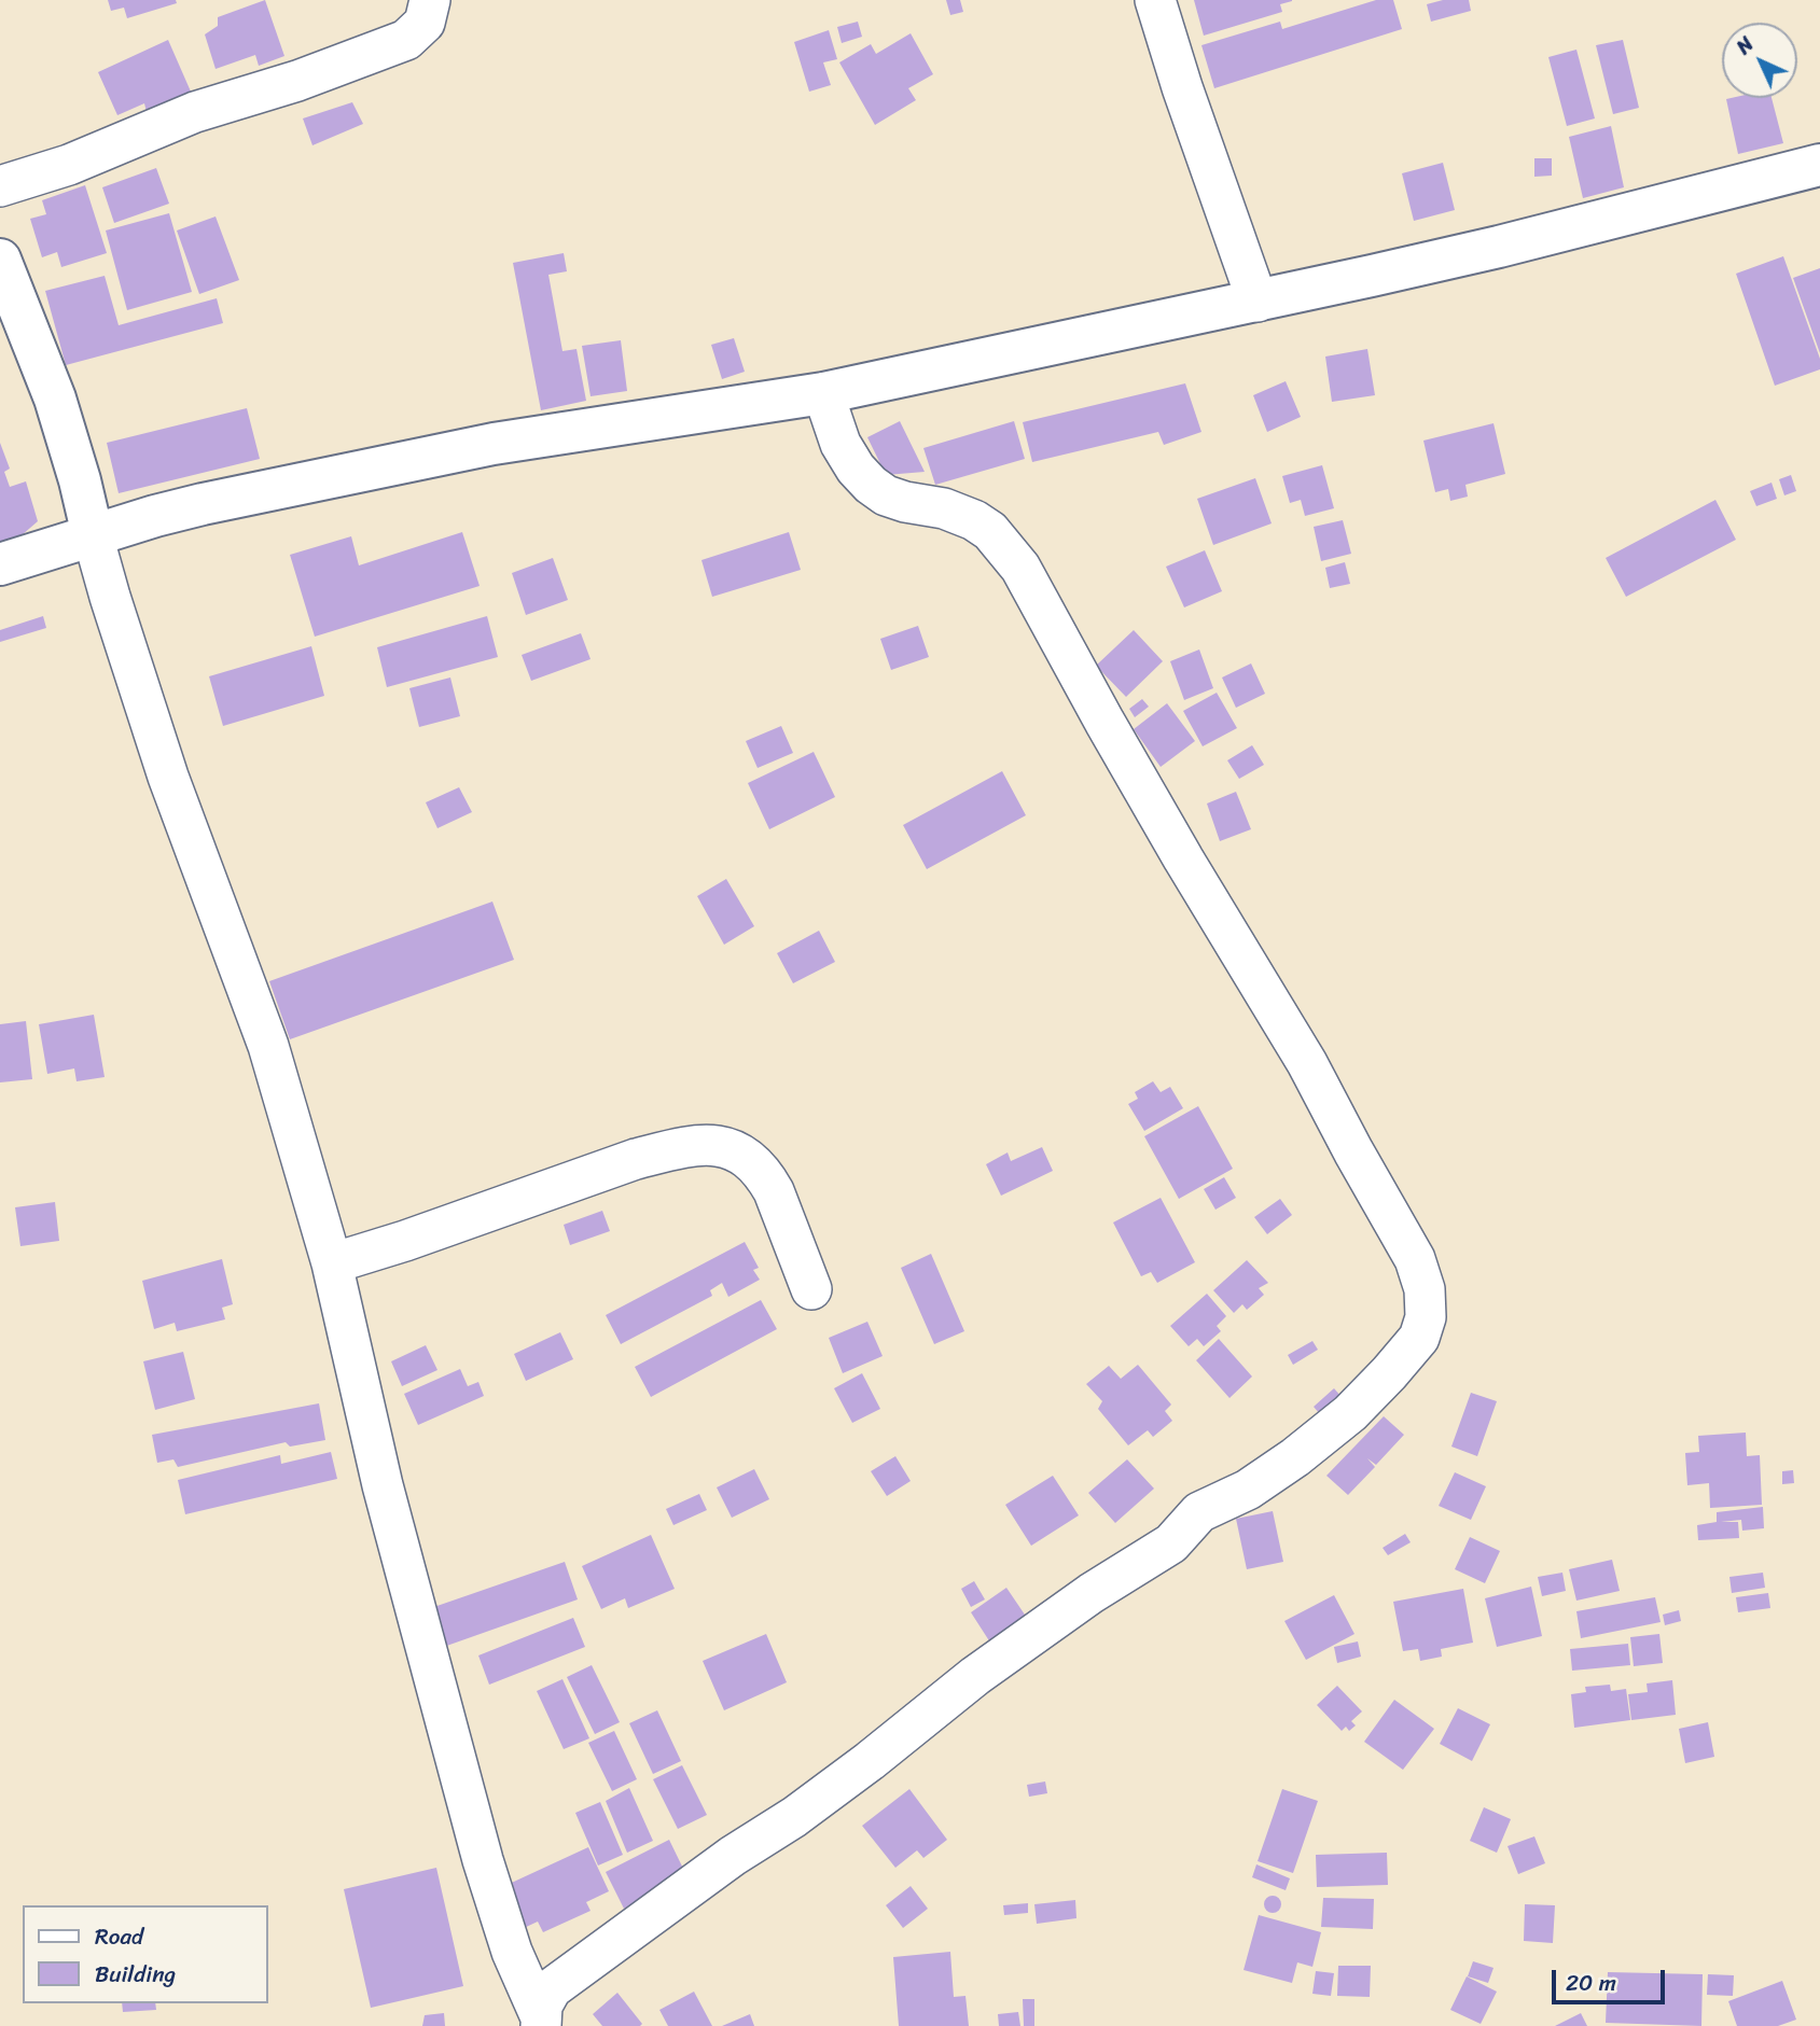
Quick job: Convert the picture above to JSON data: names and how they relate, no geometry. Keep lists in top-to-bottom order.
{
  "legend": ["Road", "Building"],
  "scale_bar": "20 m",
  "north": "top left"
}
